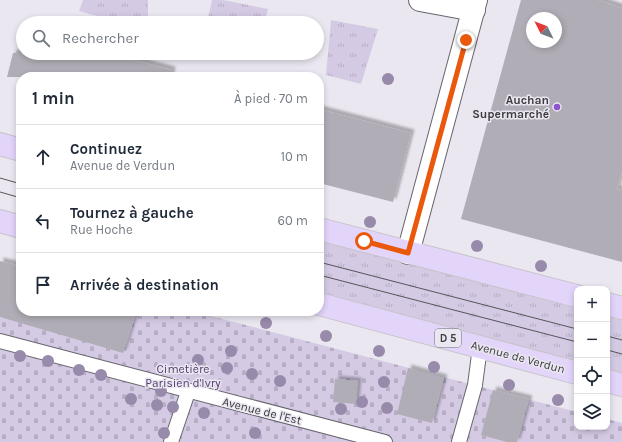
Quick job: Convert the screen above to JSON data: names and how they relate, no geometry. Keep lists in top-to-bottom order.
{
  "streets": {
    "main road": ["D 5", "Avenue de Verdun"],
    "lane": ["Avenue de l'Est"]
  },
  "parks": ["Cimetière Parisien d'Ivry"],
  "places": ["Auchan Supermarché"],
  "north": "top left",
  "page": {
    "search": "Rechercher",
    "heading": ["1 min", "À pied · 70 m"],
    "list": [
      ["Continuez", "Avenue de Verdun", "10 m"],
      ["Tournez à gauche", "Rue Hoche", "60 m"],
      "Arrivée à destination"
    ],
    "map_buttons": ["+", "−"]
  }
}
